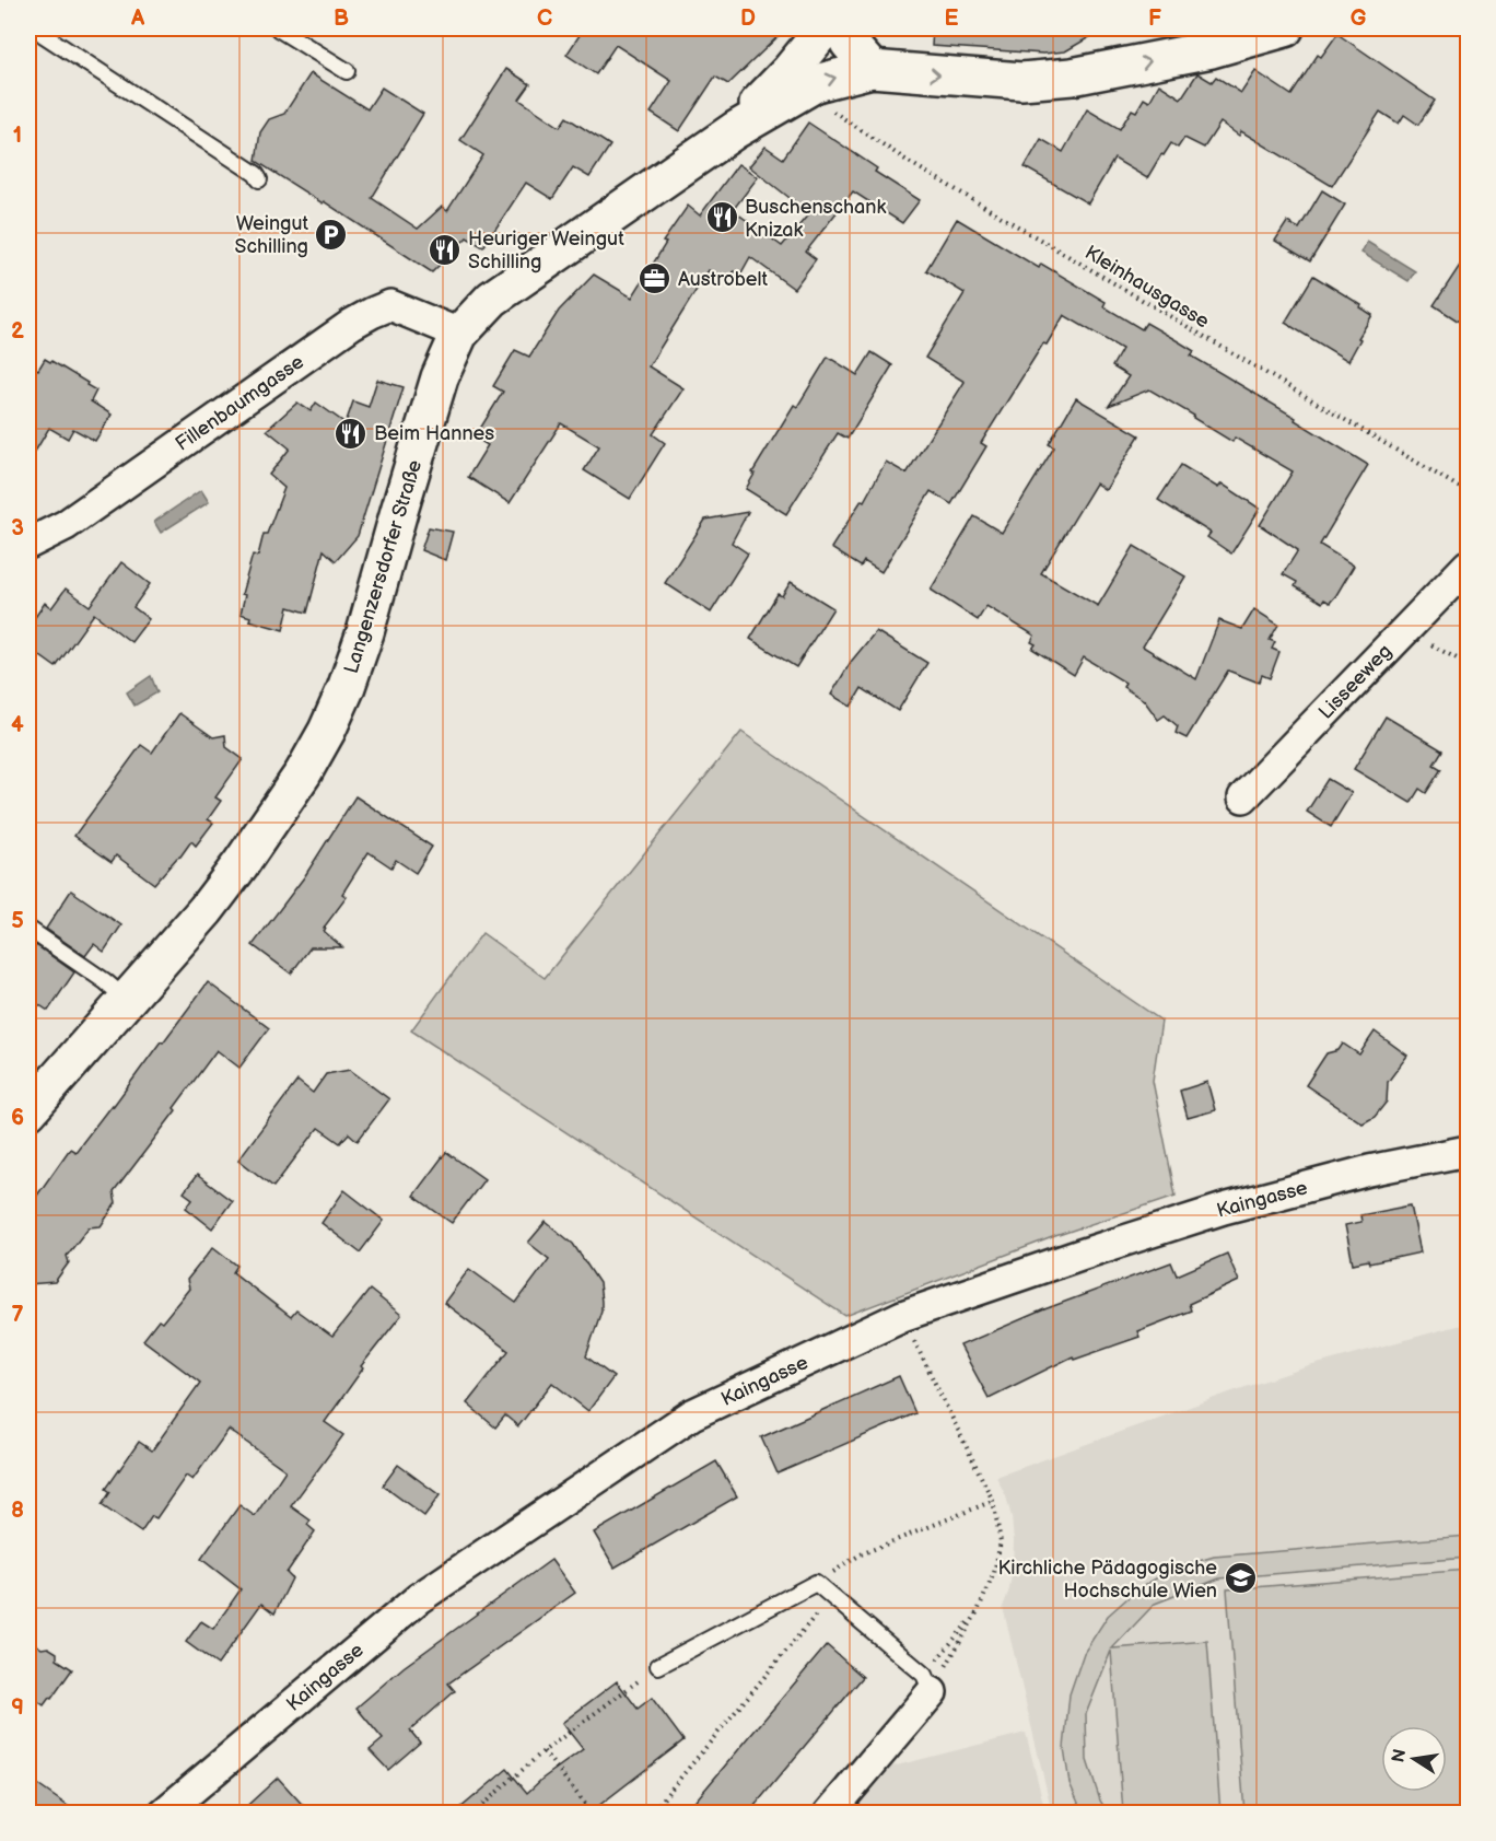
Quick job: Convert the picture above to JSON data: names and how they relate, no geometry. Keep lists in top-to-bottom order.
{
  "streets": {
    "main road": ["Langenzersdorfer Straße"],
    "street": ["Fillenbaumgasse", "Lisseeweg", "Kaingasse"],
    "path": ["Kleinhausgasse"]
  },
  "crossings": [
    ["Fillenbaumgasse", "Langenzersdorfer Straße"]
  ],
  "places": {
    "restaurant": ["Buschenschank Knizak", "Heuriger Weingut Schilling", "Beim Hannes"],
    "parking": ["Weingut Schilling"],
    "office": ["Austrobelt"],
    "school or university": ["Kirchliche Pädagogische Hochschule Wien"]
  },
  "north": "left",
  "grid": {
    "columns": [
      "A",
      "B",
      "C",
      "D",
      "E",
      "F",
      "G"
    ],
    "rows": [
      "1",
      "2",
      "3",
      "4",
      "5",
      "6",
      "7",
      "8",
      "9"
    ]
  }
}
